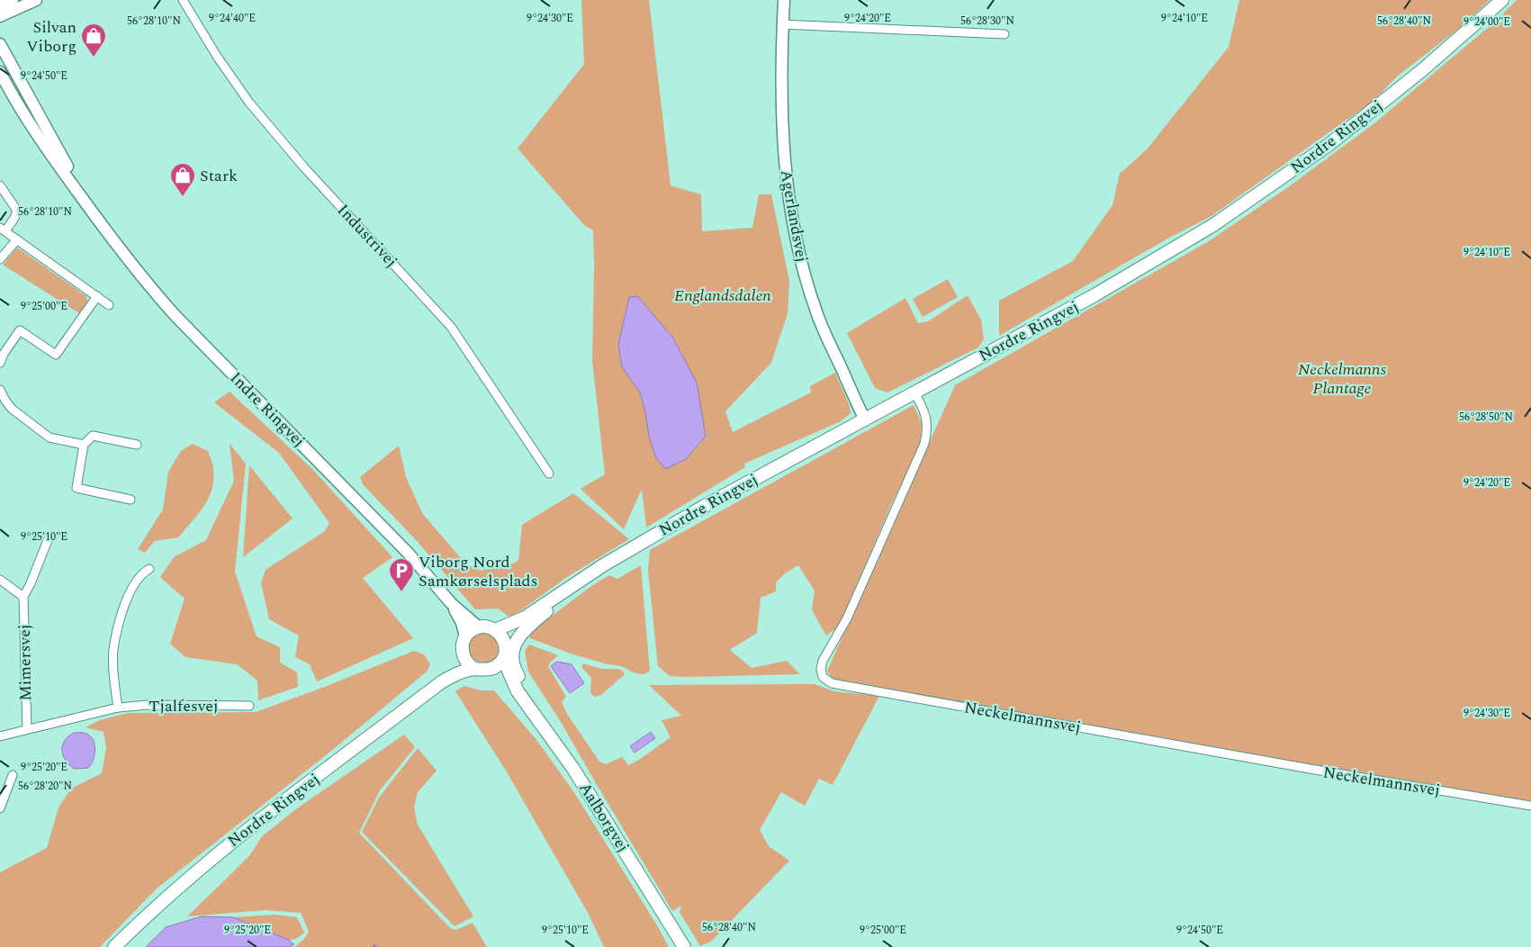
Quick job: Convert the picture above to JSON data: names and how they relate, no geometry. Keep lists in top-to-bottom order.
{
  "streets": {
    "main road": ["Nordre Ringvej", "Aalborgvej"],
    "street": [
      "Agerlandsvej",
      "Industrivej",
      "Indre Ringvej",
      "Mimersvej",
      "Tjalfesvej",
      "Neckelmannsvej"
    ]
  },
  "crossings": [
    ["Nordre Ringvej", "Agerlandsvej"],
    ["Nordre Ringvej", "Indre Ringvej"],
    ["Nordre Ringvej", "Neckelmannsvej"],
    ["Nordre Ringvej", "Aalborgvej"],
    ["Indre Ringvej", "Aalborgvej"],
    ["Mimersvej", "Tjalfesvej"]
  ],
  "parks": ["Englandsdalen", "Neckelmanns Plantage"],
  "places": {
    "shop": ["Silvan Viborg", "Stark"],
    "parking": ["Viborg Nord Samkørselsplads"]
  },
  "coordinates": [
    "9°24'40\"E",
    "9°24'20\"E",
    "9°24'10\"E",
    "9°24'30\"E",
    "56°28'30\"N",
    "56°28'40\"N",
    "56°28'10\"N",
    "9°24'00\"E",
    "9°24'50\"E",
    "9°25'00\"E",
    "56°28'50\"N",
    "9°25'10\"E",
    "9°25'20\"E",
    "56°28'20\"N"
  ]
}
